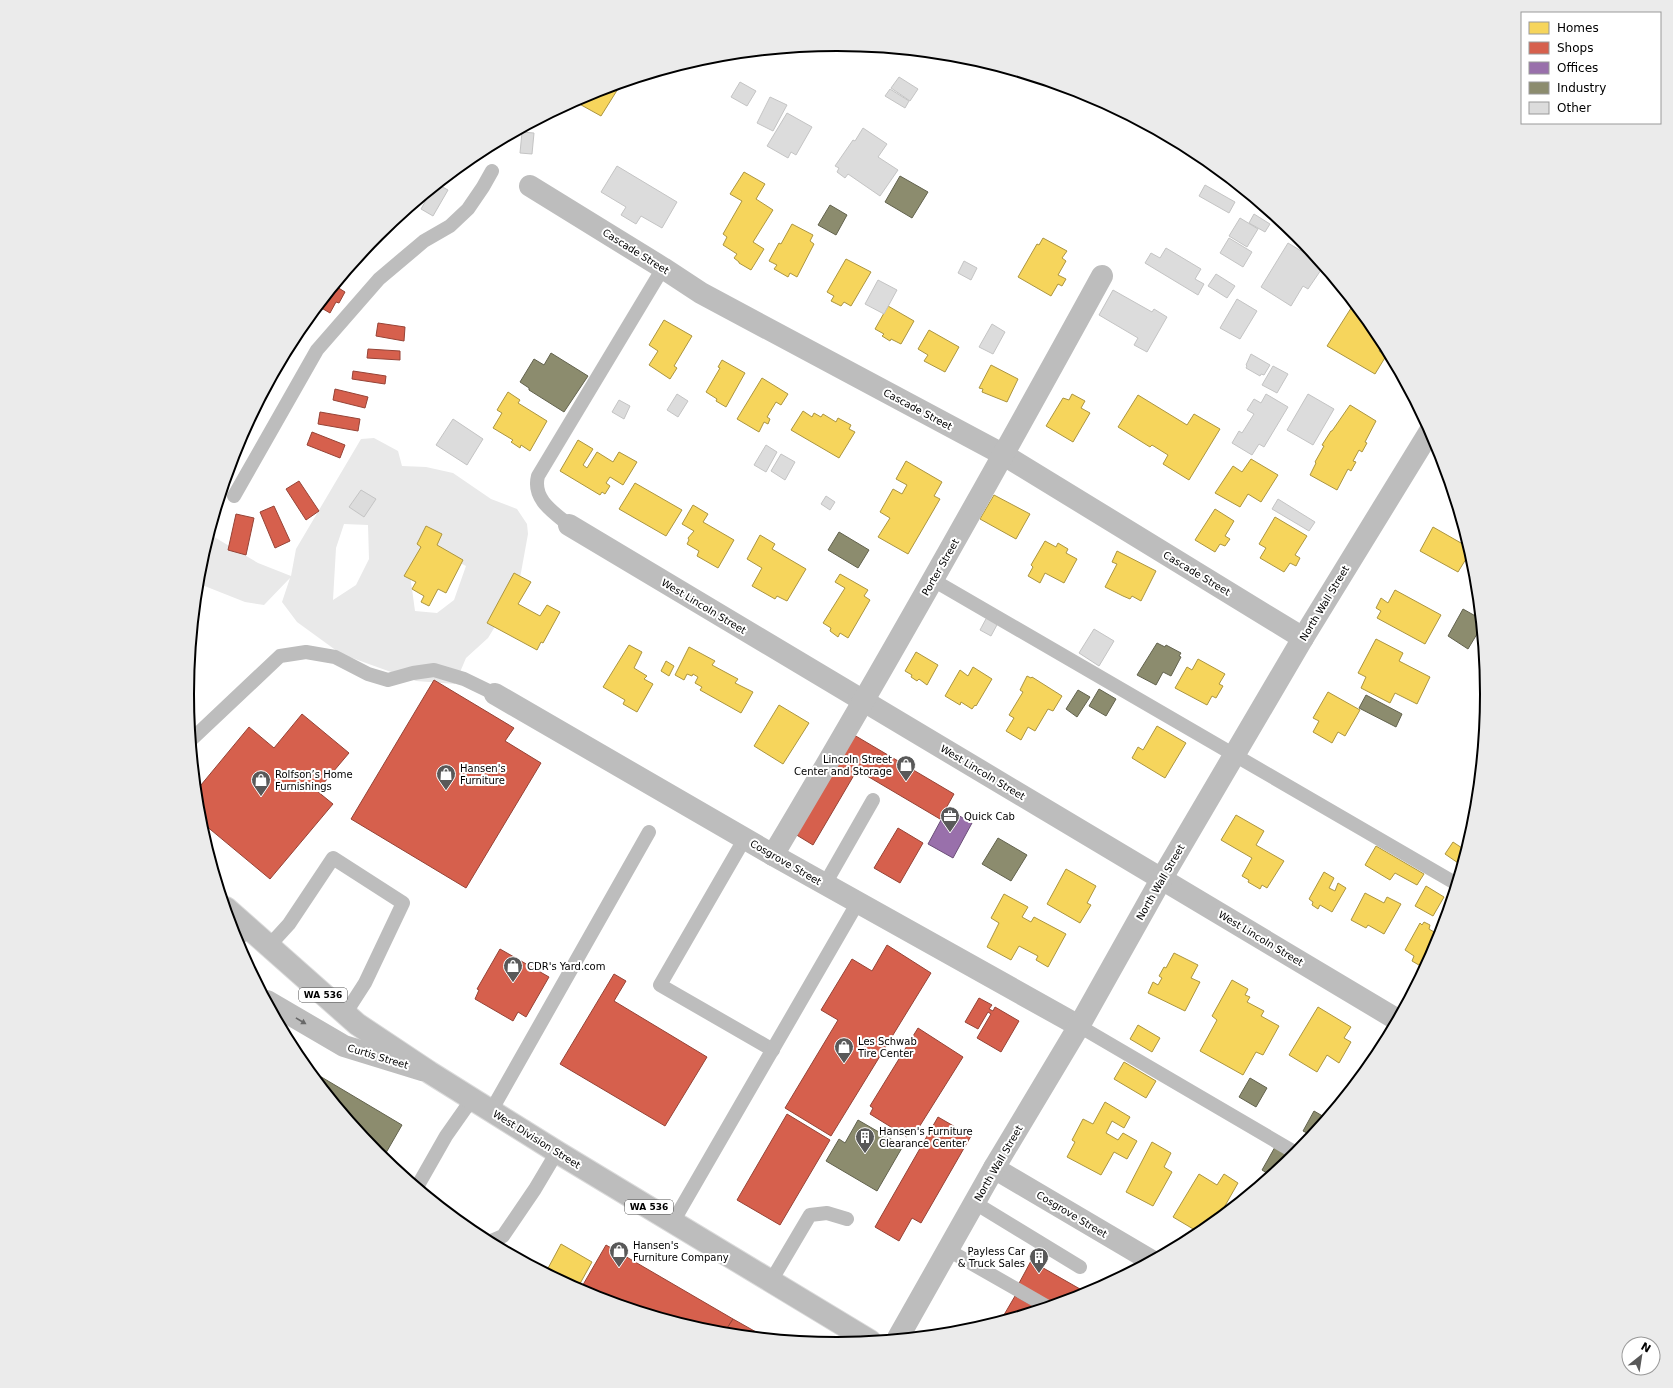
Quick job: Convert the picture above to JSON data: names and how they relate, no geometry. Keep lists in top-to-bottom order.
{
  "streets": {
    "street": [
      "Cascade Street",
      "Porter Street",
      "North Wall Street",
      "West Lincoln Street",
      "Cosgrove Street",
      "WA 536",
      "Curtis Street",
      "West Division Street"
    ]
  },
  "crossings": [
    ["Cascade Street", "Porter Street"],
    ["Cascade Street", "North Wall Street"],
    ["Porter Street", "West Lincoln Street"],
    ["Porter Street", "Cosgrove Street"],
    ["North Wall Street", "West Lincoln Street"],
    ["North Wall Street", "Cosgrove Street"],
    ["Curtis Street", "West Division Street"]
  ],
  "one_way": ["Curtis Street"],
  "places": {
    "shop": [
      "Lincoln Street Center and Storage",
      "Hansen's Furniture",
      "Rolfson’s Home Furnishings",
      "CDR's Yard.com",
      "Les Schwab Tire Center",
      "Hansen's Furniture Company"
    ],
    "office": ["Quick Cab"],
    "building": ["Hansen's Furniture Clearance Center", "Payless Car & Truck Sales"]
  },
  "legend": [
    "Homes",
    "Shops",
    "Offices",
    "Industry",
    "Other"
  ],
  "north": "top right"
}
